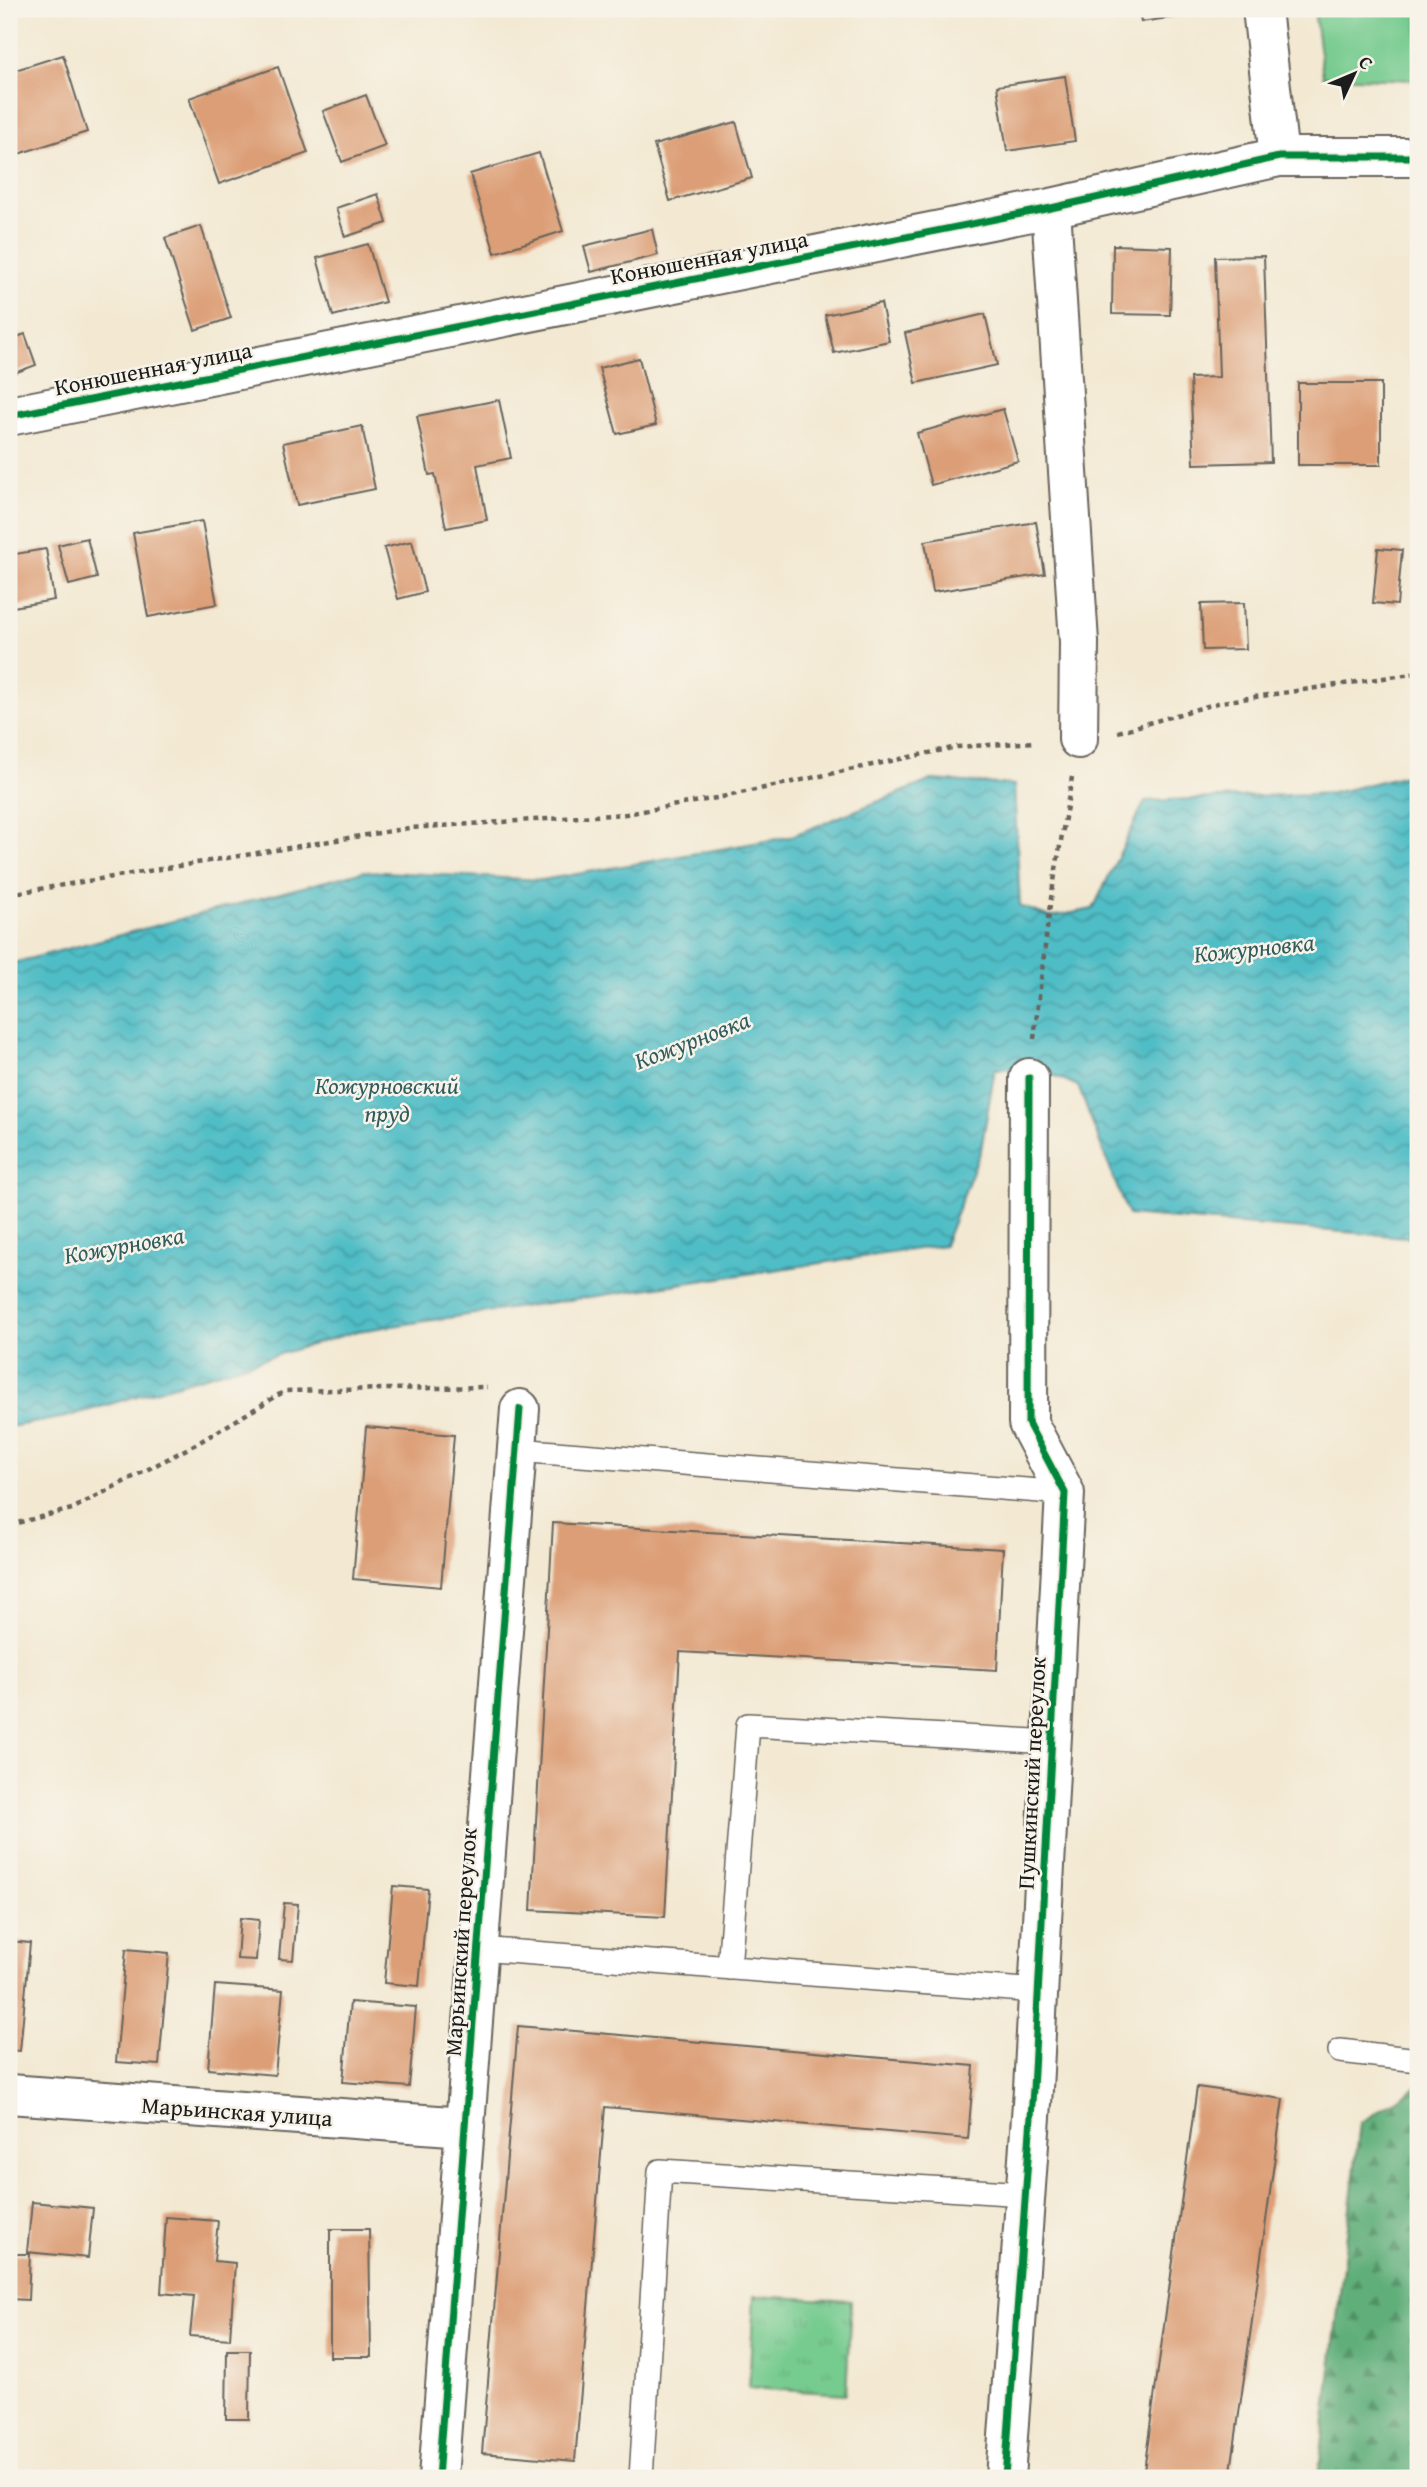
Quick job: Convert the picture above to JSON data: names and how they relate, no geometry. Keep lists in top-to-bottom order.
{
  "streets": {
    "street": [
      "Конюшенная улица",
      "Пушкинский переулок",
      "Марьинский переулок",
      "Марьинская улица"
    ]
  },
  "crossings": [
    ["Марьинский переулок", "Марьинская улица"]
  ],
  "water": ["Кожурновка", "Кожурновский пруд"],
  "north": "top right"
}
